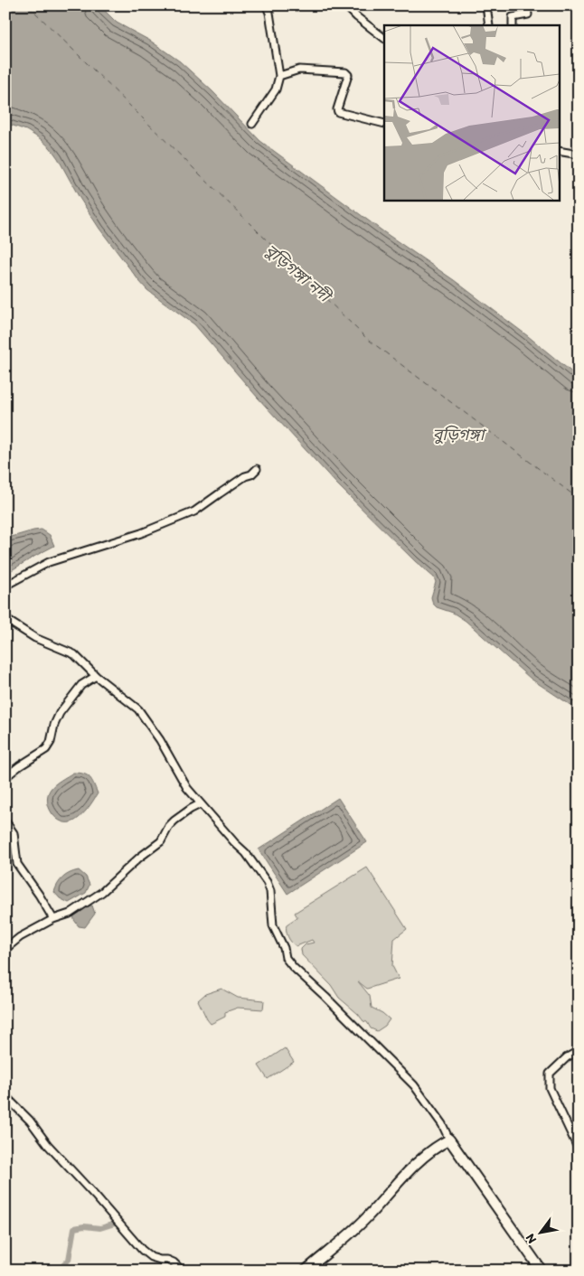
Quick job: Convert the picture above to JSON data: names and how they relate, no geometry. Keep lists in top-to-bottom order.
{
  "water": ["বুড়িগঙ্গা নদী", "বুড়িগঙ্গা"],
  "north": "bottom left"
}
